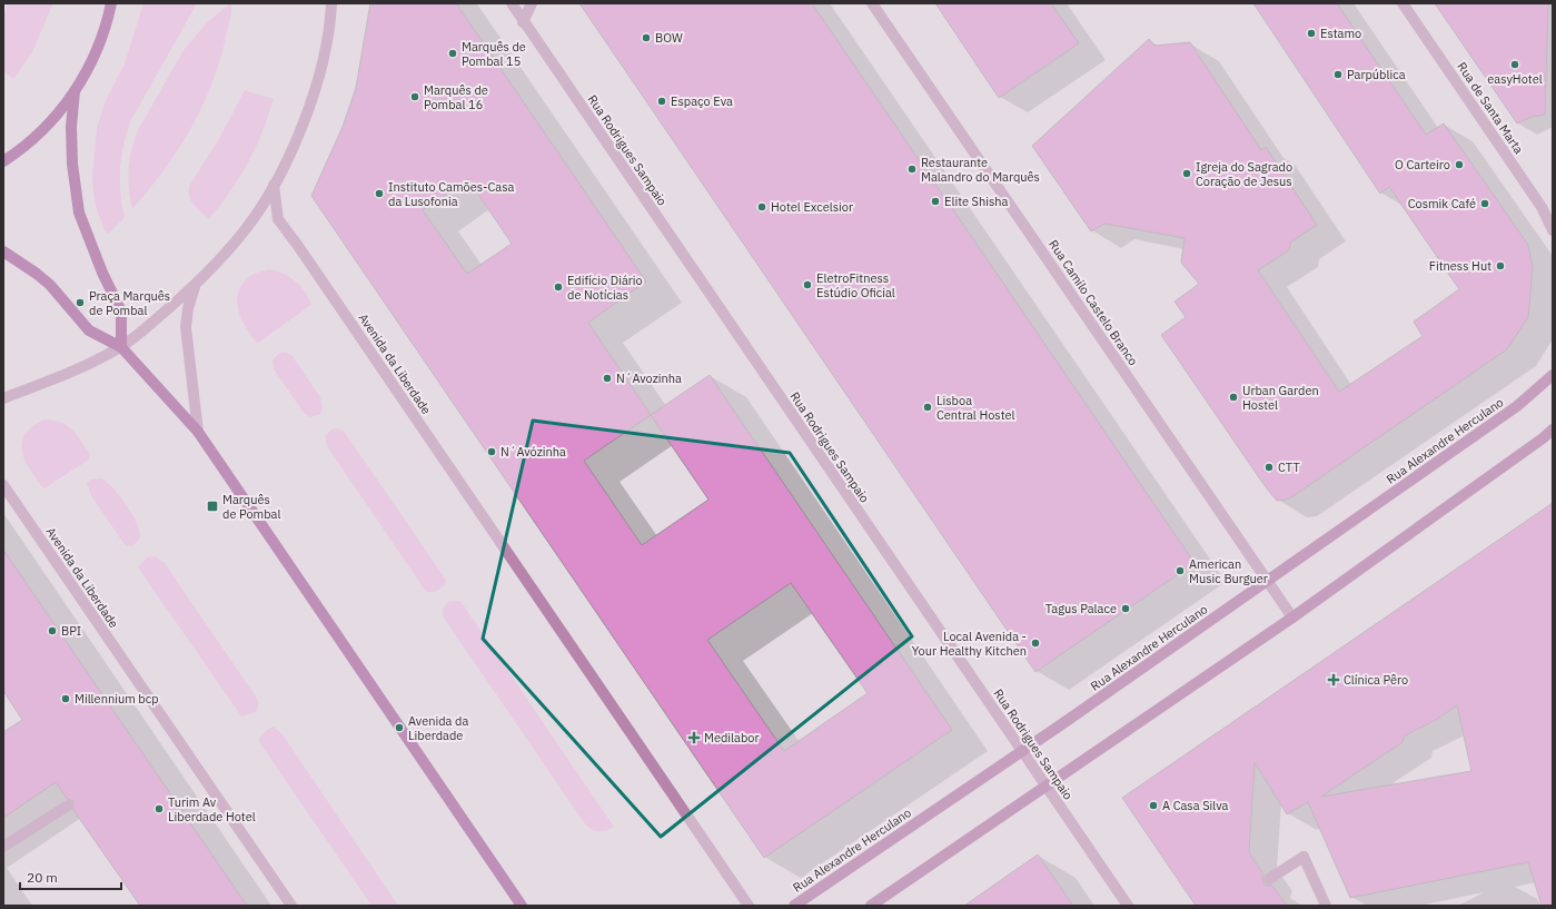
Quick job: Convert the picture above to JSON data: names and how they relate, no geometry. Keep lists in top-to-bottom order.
{
  "streets": {
    "main road": ["Rua Alexandre Herculano"],
    "street": [
      "Rua de Santa Marta",
      "Rua Rodrigues Sampaio",
      "Rua Camilo Castelo Branco",
      "Avenida da Liberdade"
    ]
  },
  "crossings": [
    ["Rua Rodrigues Sampaio", "Rua Alexandre Herculano"],
    ["Rua Camilo Castelo Branco", "Rua Alexandre Herculano"]
  ],
  "places": {
    "other": [
      "Estamo",
      "BOW",
      "Marquês de Pombal 15",
      "easyHotel",
      "Parpública",
      "Marquês de Pombal 16",
      "Espaço Eva",
      "O Carteiro",
      "Restaurante Malandro do Marquês",
      "Igreja do Sagrado Coração de Jesus",
      "Instituto Camões-Casa da Lusofonia",
      "Elite Shisha",
      "Cosmik Café",
      "Hotel Excelsior",
      "Fitness Hut",
      "EletroFitness Estúdio Oficial",
      "Edifício Diário de Notícias",
      "Praça Marquês de Pombal",
      "N´Avozinha",
      "Urban Garden Hostel",
      "Lisboa Central Hostel",
      "N´Avózinha",
      "CTT",
      "American Music Burguer",
      "Tagus Palace",
      "BPI",
      "Local Avenida - Your Healthy Kitchen",
      "Millennium bcp",
      "Avenida da Liberdade",
      "A Casa Silva",
      "Turim Av Liberdade Hotel"
    ],
    "transit": ["Marquês de Pombal"],
    "health": ["Clínica Pêro", "Medilabor"]
  },
  "scale_bar": "20 m"
}
